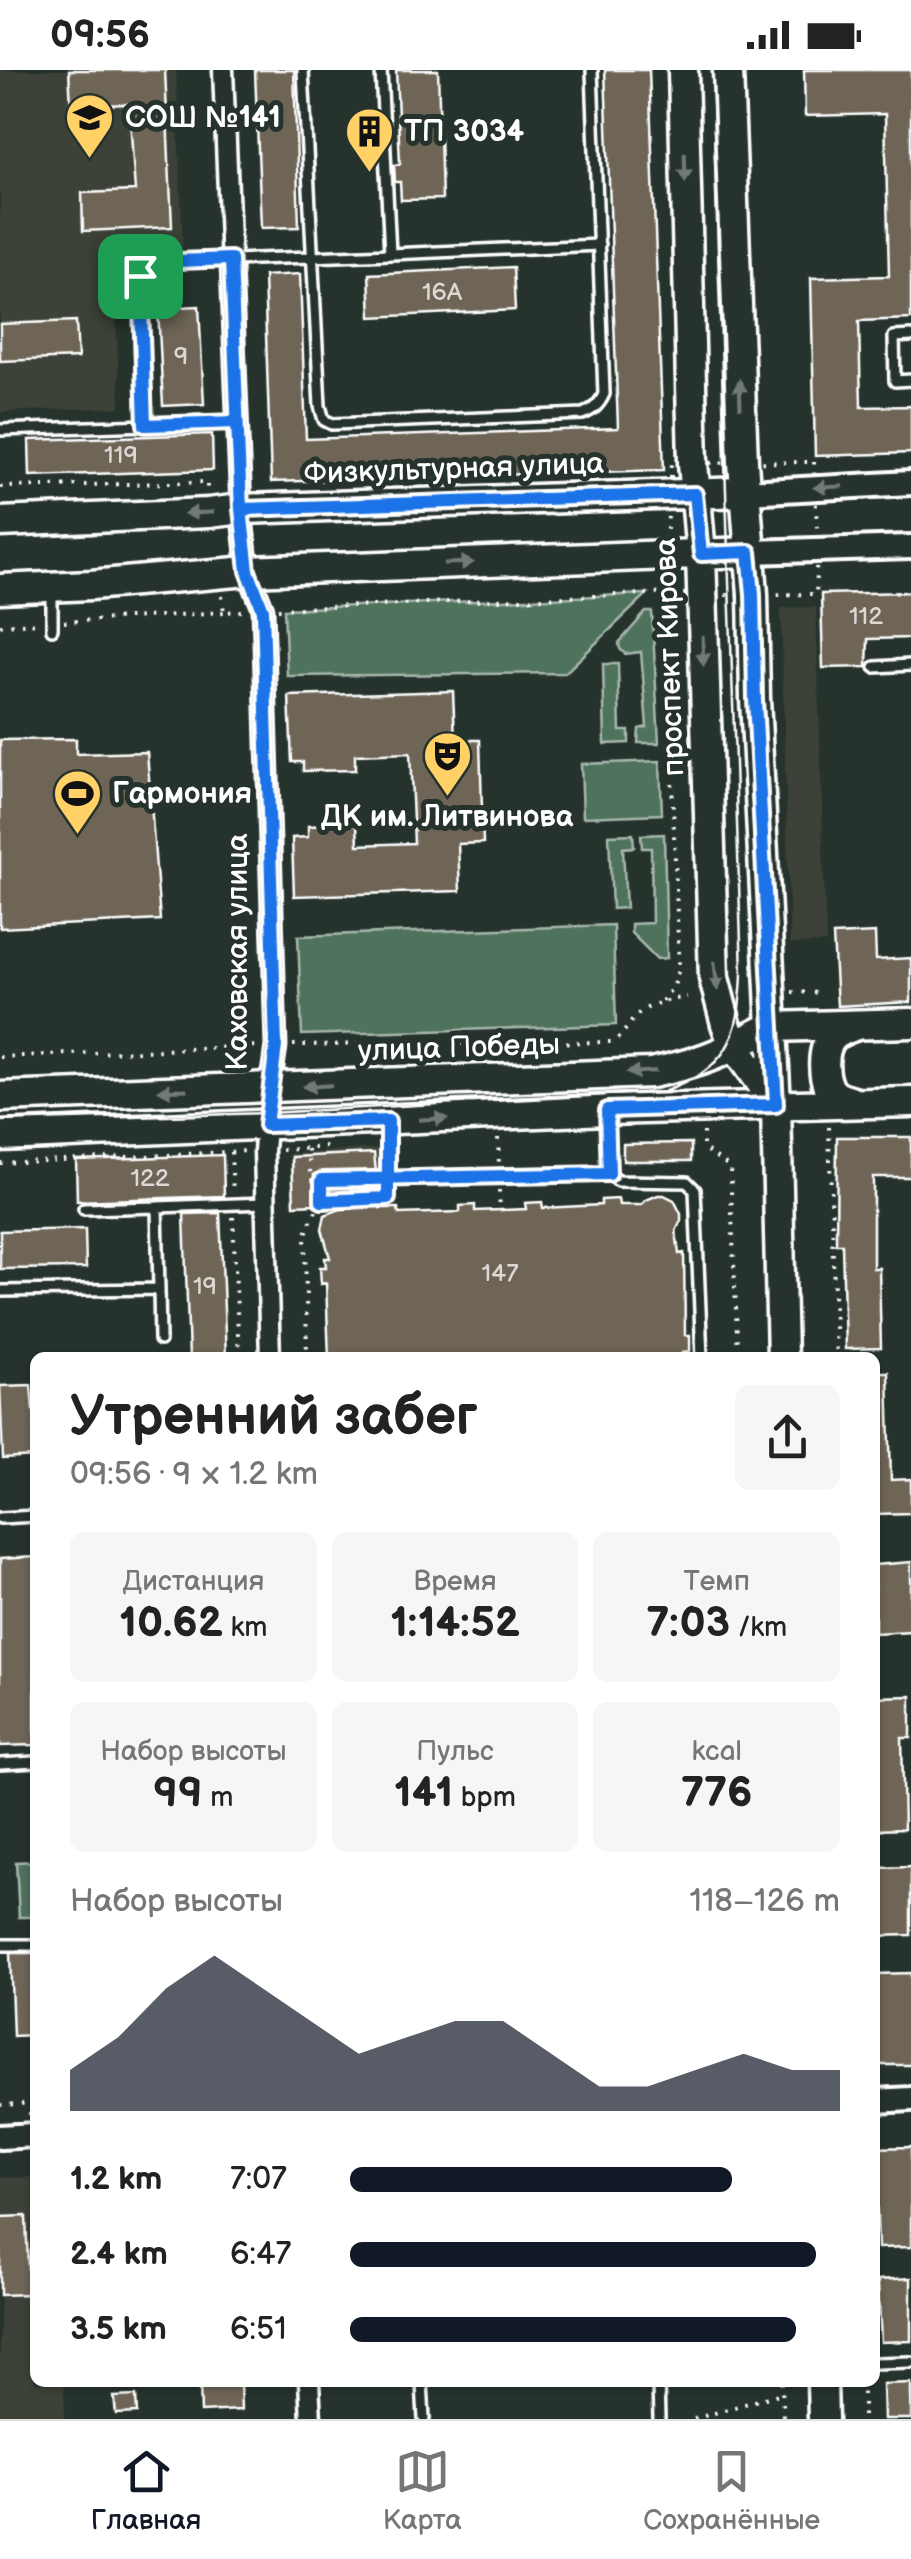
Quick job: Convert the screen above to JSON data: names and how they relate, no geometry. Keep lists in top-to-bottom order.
{
  "streets": {
    "main road": [
      "Физкультурная улица",
      "проспект Кирова",
      "Каховская улица",
      "улица Победы"
    ]
  },
  "crossings": [
    ["Физкультурная улица", "проспект Кирова"],
    ["Физкультурная улица", "Каховская улица"],
    ["проспект Кирова", "улица Победы"],
    ["Каховская улица", "улица Победы"]
  ],
  "places": {
    "school or university": ["СОШ №141"],
    "building": ["ТП 3034"],
    "theatre": ["ДК им. Литвинова"],
    "sports": ["Гармония"]
  },
  "house_numbers": [
    "16А",
    "9",
    "119",
    "112",
    "122",
    "147",
    "19"
  ],
  "page": {
    "status": "09:56",
    "heading": ["Утренний забег", "09:56 · 9 × 1.2 km"],
    "stats": [
      ["Дистанция", "10.62 km"],
      ["Время", "1:14:52"],
      ["Темп", "7:03 /km"],
      ["Набор высоты", "99 m"],
      ["Пульс", "141 bpm"],
      ["kcal", "776"]
    ],
    "chart": ["Набор высоты", "118–126 m"],
    "list": [
      {
        "name": "1.2 km",
        "note": "7:07"
      },
      {
        "name": "2.4 km",
        "note": "6:47"
      },
      {
        "name": "3.5 km",
        "note": "6:51"
      }
    ],
    "tabs": ["Главная", "Карта", "Сохранённые"]
  }
}
